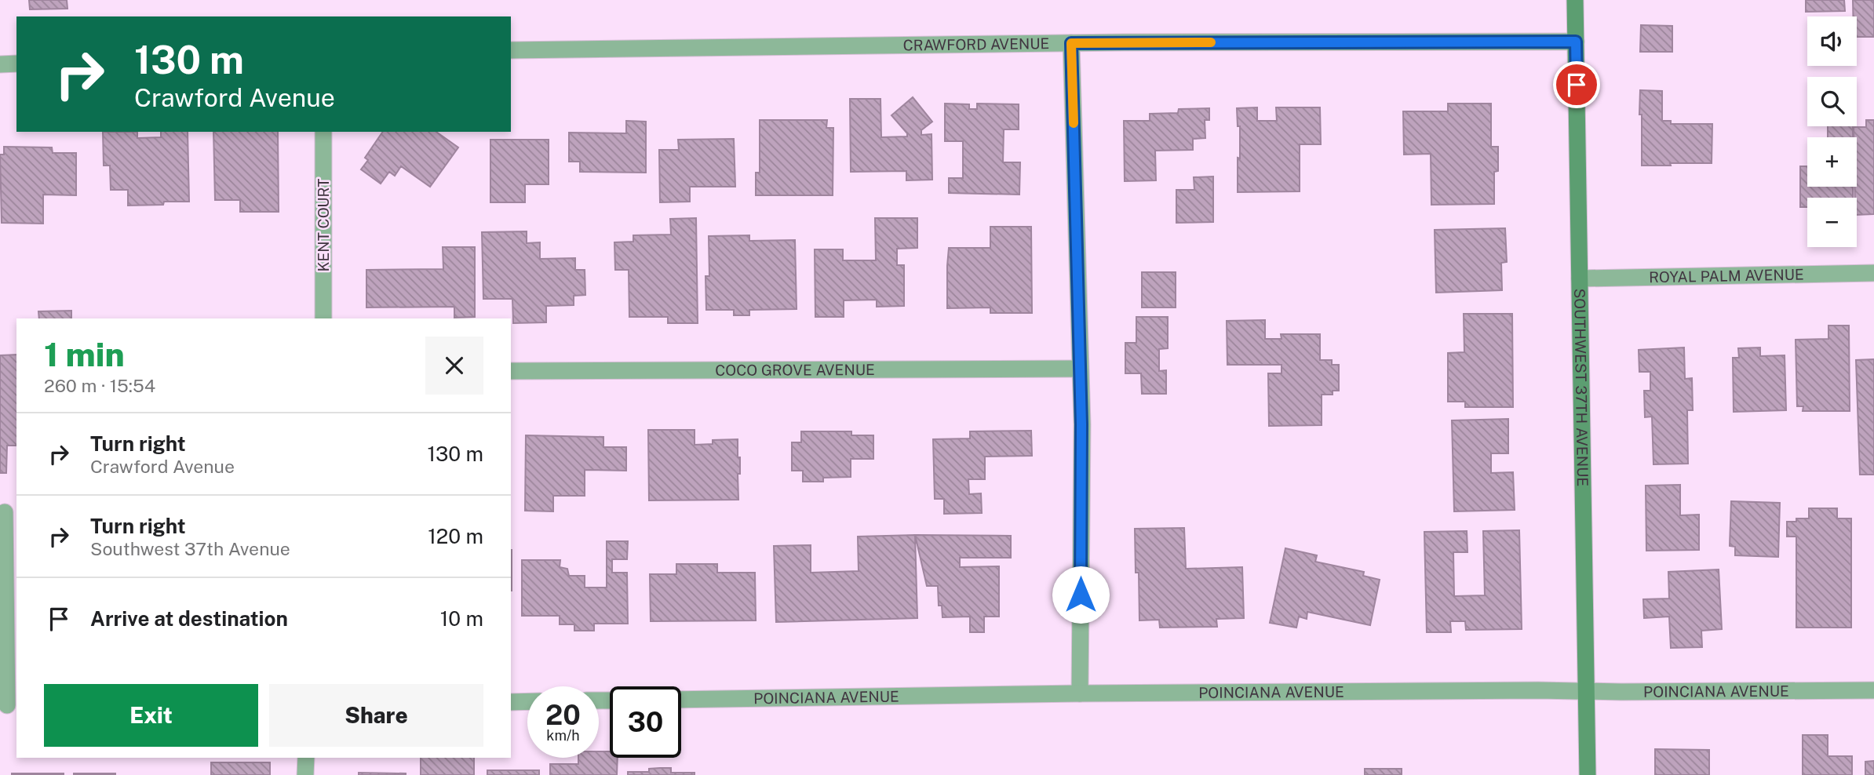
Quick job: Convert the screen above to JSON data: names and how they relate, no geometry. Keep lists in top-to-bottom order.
{
  "streets": {
    "main road": ["SOUTHWEST 37TH AVENUE"],
    "street": [
      "CRAWFORD AVENUE",
      "KENT COURT",
      "ROYAL PALM AVENUE",
      "COCO GROVE AVENUE",
      "POINCIANA AVENUE"
    ]
  },
  "crossings": [
    ["CRAWFORD AVENUE", "SOUTHWEST 37TH AVENUE"],
    ["ROYAL PALM AVENUE", "SOUTHWEST 37TH AVENUE"],
    ["SOUTHWEST 37TH AVENUE", "POINCIANA AVENUE"]
  ],
  "page": {
    "map_buttons": ["+", "−"],
    "turn": ["130 m", "Crawford Avenue"],
    "heading": ["1 min", "260 m · 15:54"],
    "list": [
      {
        "name": "Turn right",
        "note": "Crawford Avenue",
        "value": "130 m"
      },
      {
        "name": "Turn right",
        "note": "Southwest 37th Avenue",
        "value": "120 m"
      },
      {
        "name": "Arrive at destination",
        "value": "10 m"
      }
    ],
    "buttons": ["Exit", "Share"],
    "speed": "20 km/h",
    "limit": "30"
  }
}
